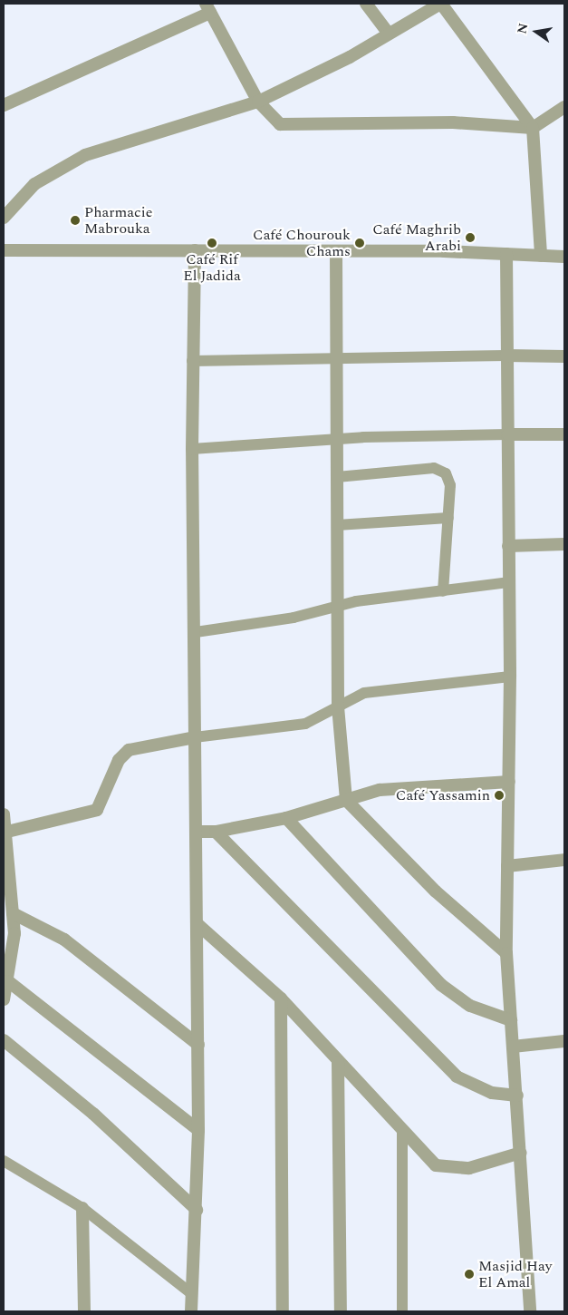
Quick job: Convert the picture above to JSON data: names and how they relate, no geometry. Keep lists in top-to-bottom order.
{
  "places": [
    "Pharmacie Mabrouka",
    "Café Maghrib Arabi",
    "Café Rif El Jadida",
    "Café Chourouk Chams",
    "Café Yassamin",
    "Masjid Hay El Amal"
  ],
  "north": "left"
}
